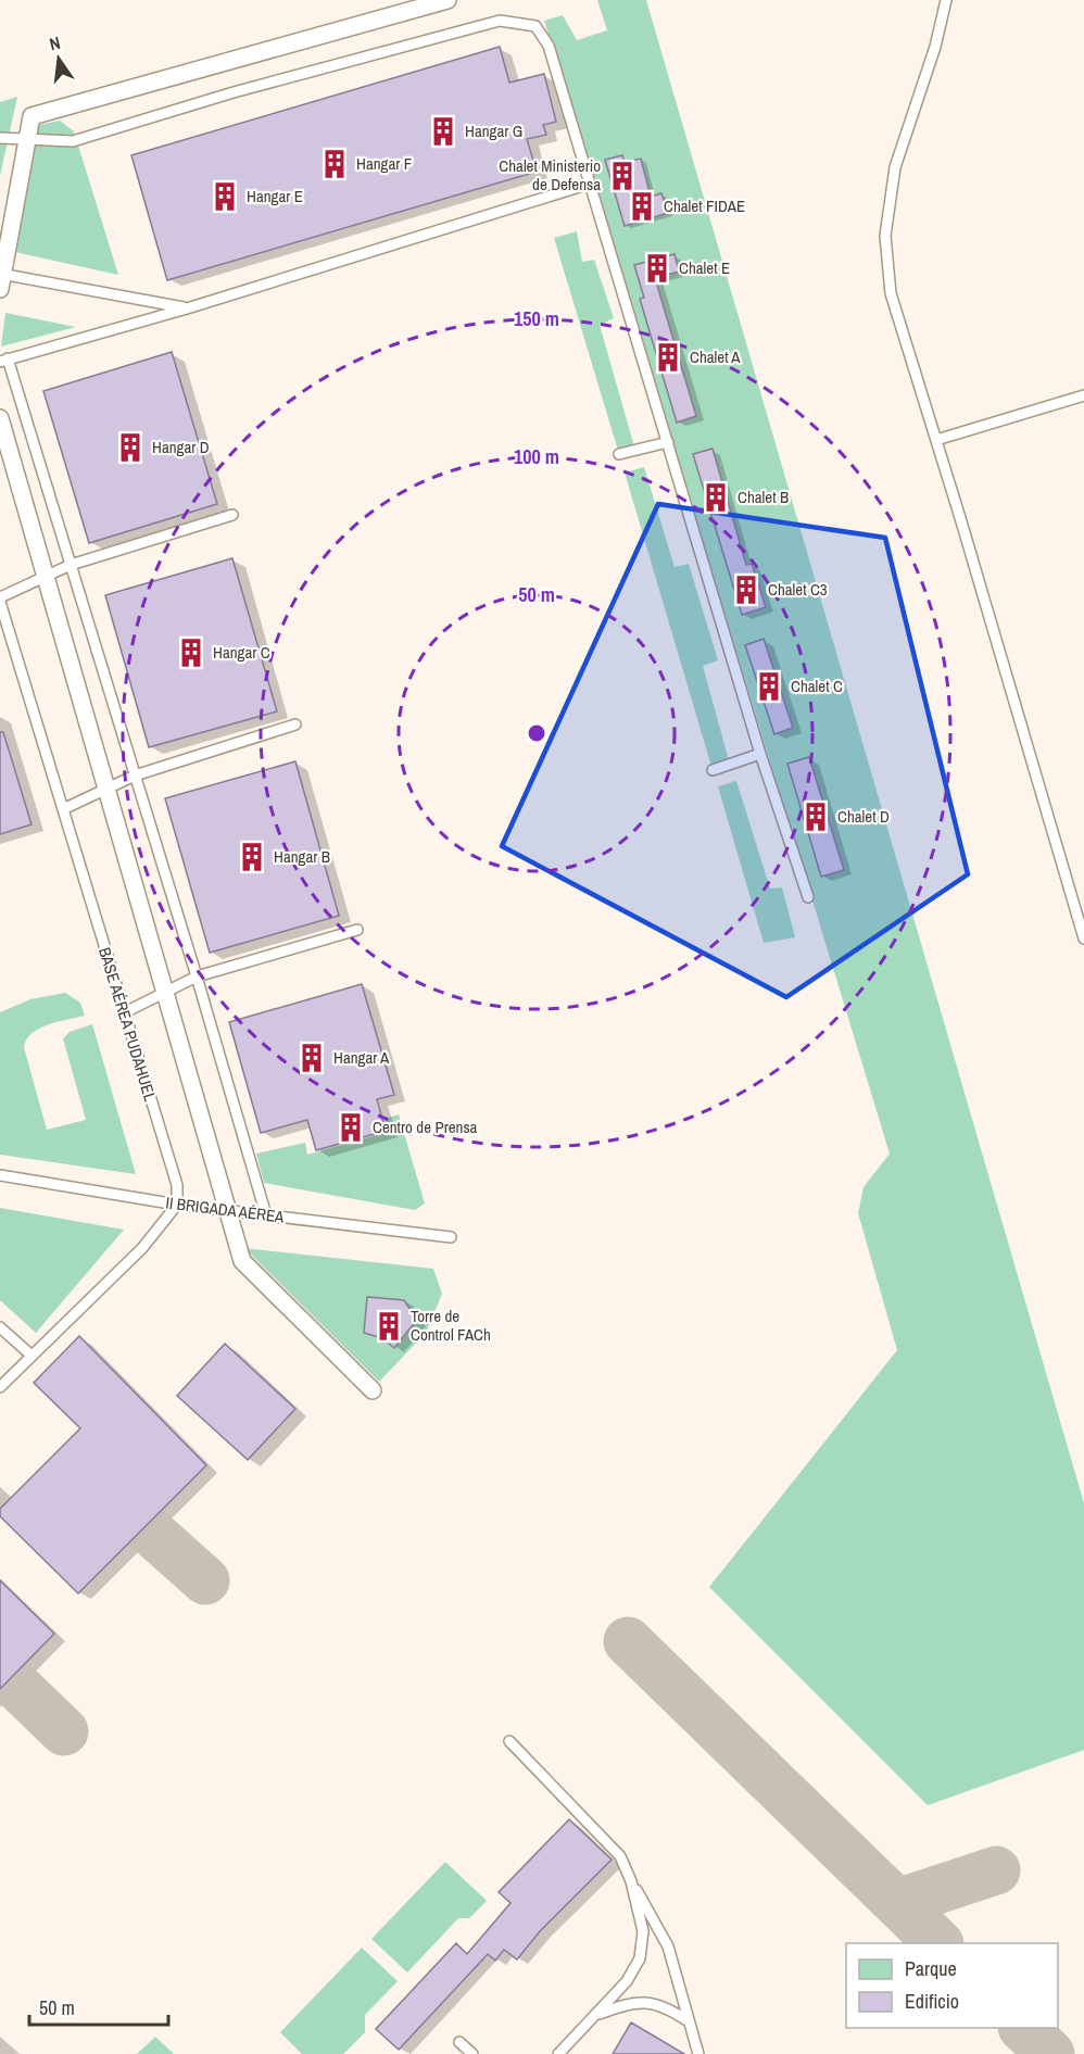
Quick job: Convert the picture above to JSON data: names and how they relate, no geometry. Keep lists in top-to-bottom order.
{
  "streets": {
    "lane": ["BASE AÉREA PUDAHUEL", "II BRIGADA AÉREA"]
  },
  "crossings": [
    ["BASE AÉREA PUDAHUEL", "II BRIGADA AÉREA"]
  ],
  "places": {
    "building": [
      "Hangar G",
      "Hangar F",
      "Chalet Ministerio de Defensa",
      "Hangar E",
      "Chalet FIDAE",
      "Chalet E",
      "Chalet A",
      "Hangar D",
      "Chalet B",
      "Chalet C3",
      "Hangar C",
      "Chalet C",
      "Chalet D",
      "Hangar B",
      "Hangar A",
      "Centro de Prensa",
      "Torre de Control FACh"
    ]
  },
  "legend": ["Parque", "Edificio"],
  "scale_bar": "50 m",
  "north": "top",
  "rings": ["150 m", "100 m", "50 m"]
}
